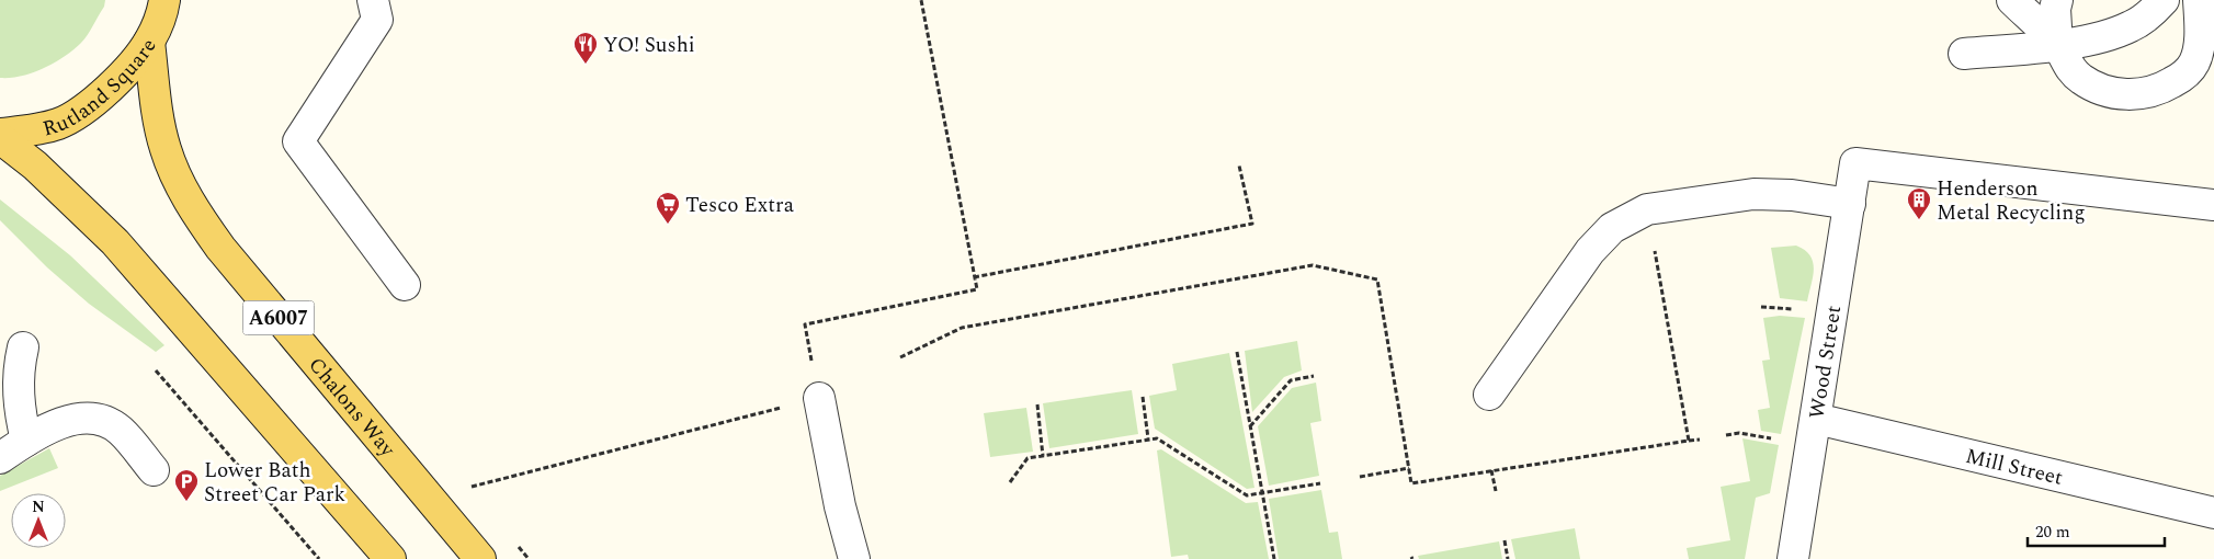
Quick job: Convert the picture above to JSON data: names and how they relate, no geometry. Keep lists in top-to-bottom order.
{
  "streets": {
    "main road": ["Rutland Square", "A6007", "Chalons Way"],
    "street": ["Wood Street", "Mill Street"]
  },
  "crossings": [
    ["Rutland Square", "Chalons Way"],
    ["Wood Street", "Mill Street"]
  ],
  "places": {
    "restaurant": ["YO! Sushi"],
    "building": ["Henderson Metal Recycling"],
    "supermarket": ["Tesco Extra"],
    "parking": ["Lower Bath Street Car Park"]
  },
  "scale_bar": "20 m",
  "north": "top"
}
